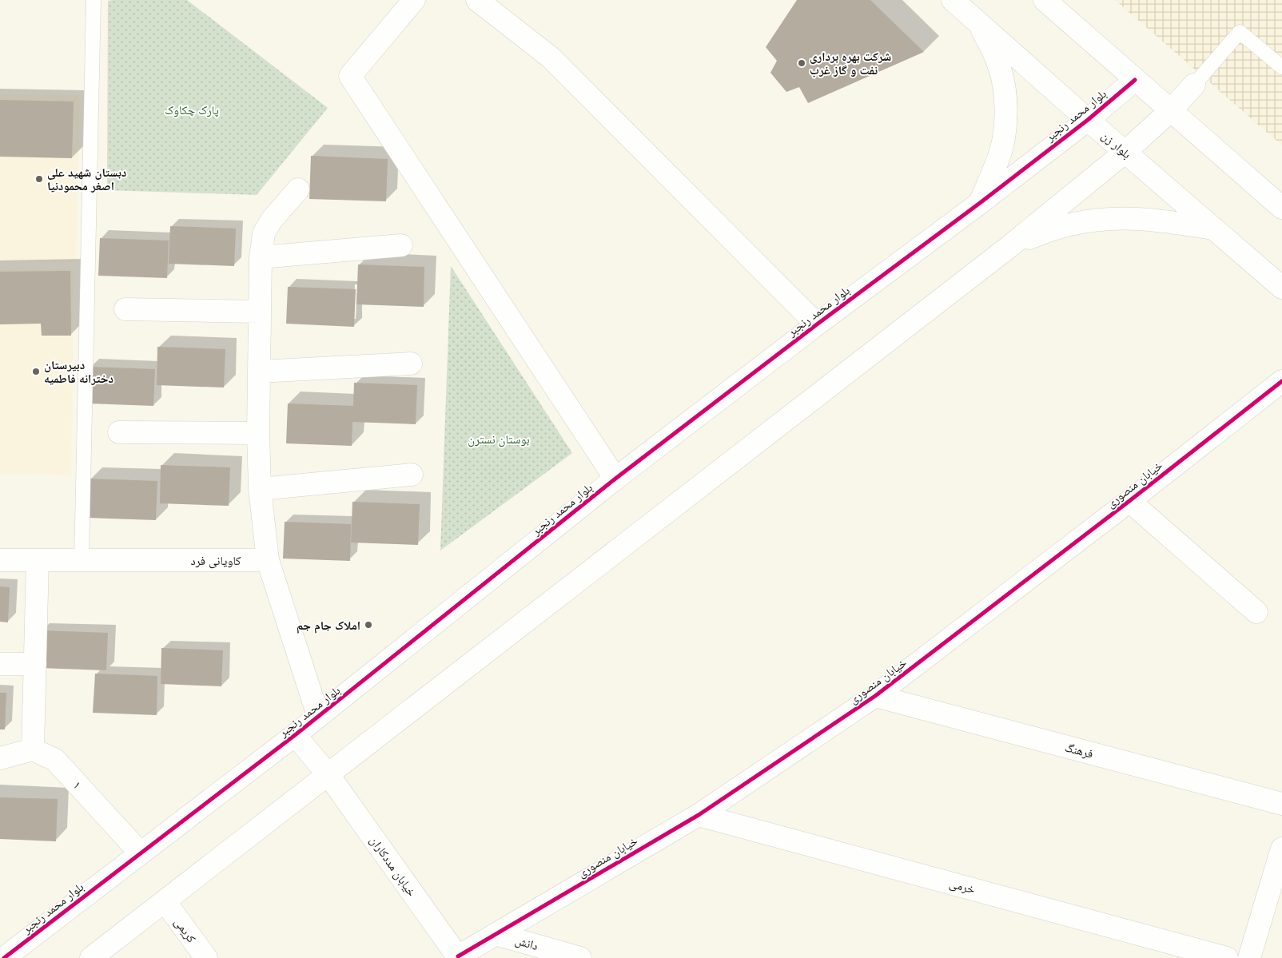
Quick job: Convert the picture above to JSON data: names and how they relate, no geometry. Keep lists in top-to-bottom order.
{
  "streets": {
    "street": [
      "بلوار محمد رنجبر",
      "بلوار زن",
      "خیابان منصوری",
      "کاویانی فرد",
      "فرهنگ",
      "۱",
      "خیابان مددکاران",
      "خرمی",
      "کریمی",
      "دانش"
    ]
  },
  "crossings": [
    ["بلوار محمد رنجبر", "بلوار زن"],
    ["بلوار محمد رنجبر", "۱"],
    ["بلوار محمد رنجبر", "خیابان مددکاران"],
    ["خیابان منصوری", "فرهنگ"],
    ["خیابان منصوری", "خیابان مددکاران"],
    ["خیابان منصوری", "خرمی"],
    ["خیابان منصوری", "دانش"]
  ],
  "parks": ["پارک چکاوک", "بوستان نسترن"],
  "places": [
    "شرکت بهره برداری نفت و گاز غرب",
    "دبستان شهید علی اصغر محمودنیا",
    "دبیرستان دخترانه فاطمیه",
    "املاک جام جم"
  ]
}
